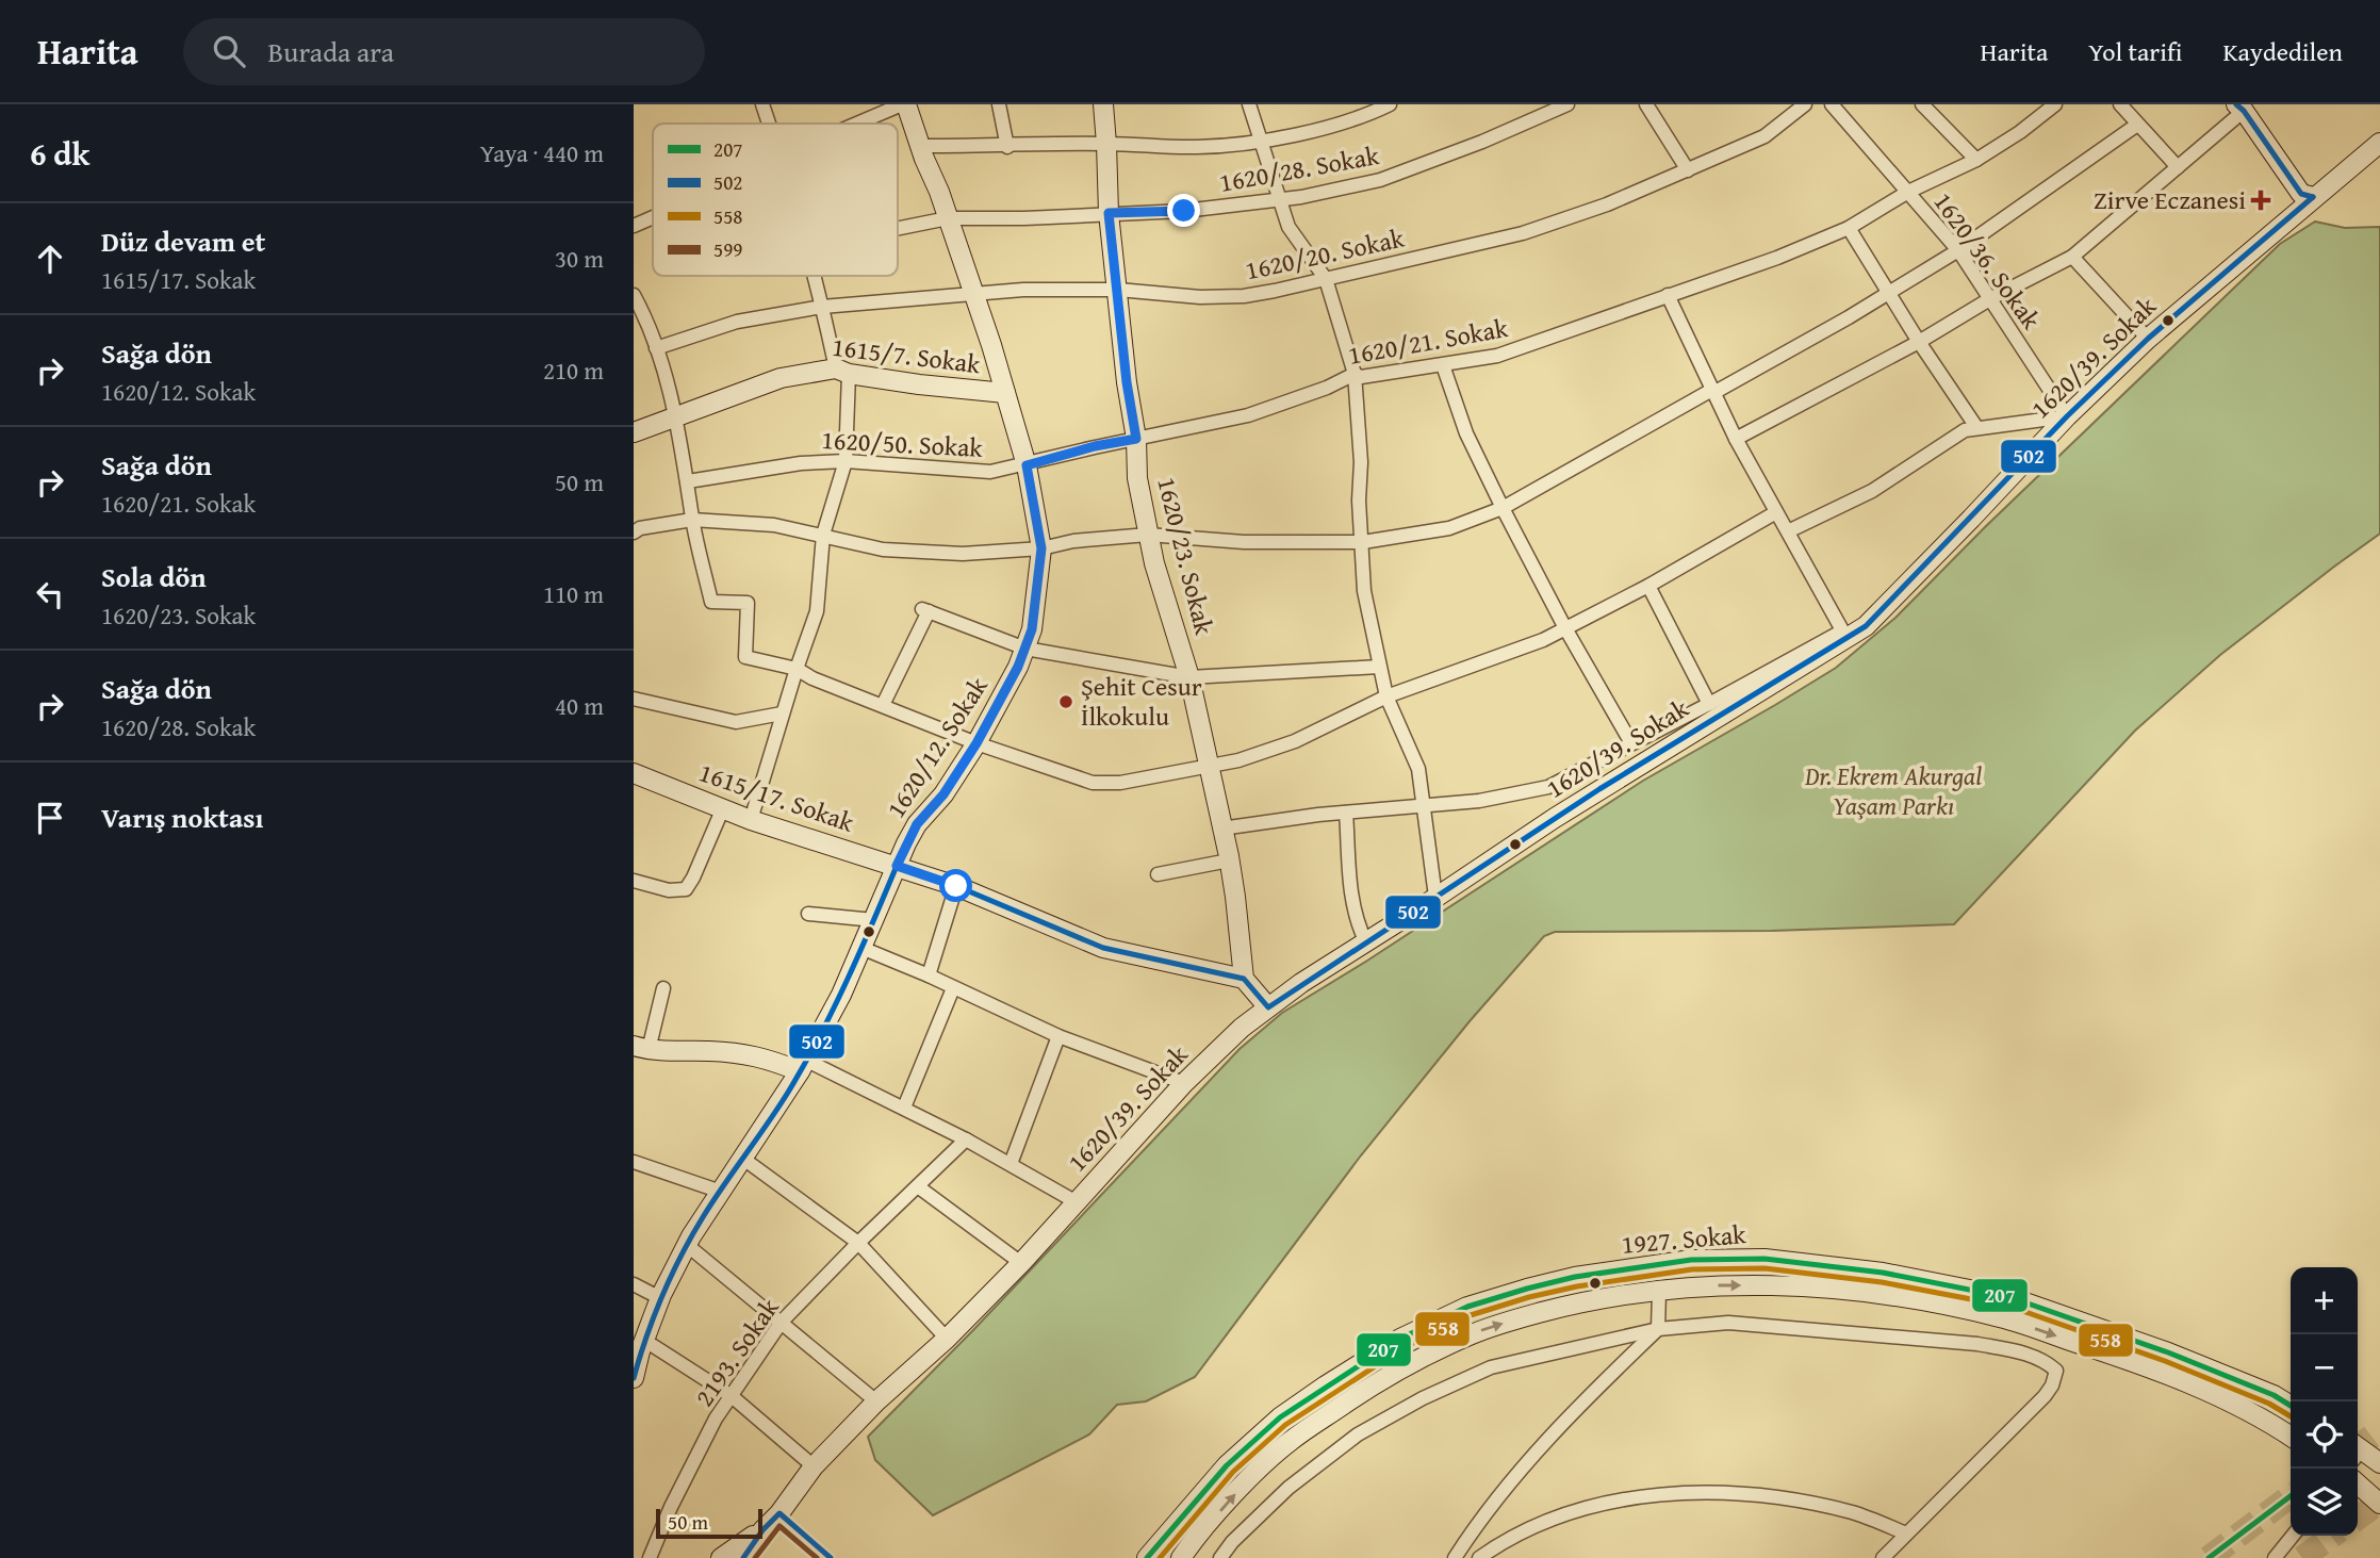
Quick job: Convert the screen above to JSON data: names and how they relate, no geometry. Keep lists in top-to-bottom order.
{
  "streets": {
    "street": [
      "1620/28. Sokak",
      "1620/20. Sokak",
      "1620/36. Sokak",
      "1620/21. Sokak",
      "1615/7. Sokak",
      "1620/39. Sokak",
      "1620/50. Sokak",
      "1620/23. Sokak",
      "1620/12. Sokak",
      "1615/17. Sokak",
      "1927. Sokak",
      "2193. Sokak"
    ]
  },
  "crossings": [
    ["1620/28. Sokak", "1620/23. Sokak"],
    ["1620/28. Sokak", "1620/12. Sokak"],
    ["1620/20. Sokak", "1620/23. Sokak"],
    ["1620/20. Sokak", "1620/12. Sokak"],
    ["1620/36. Sokak", "1620/21. Sokak"],
    ["1620/36. Sokak", "1620/39. Sokak"],
    ["1620/21. Sokak", "1620/50. Sokak"],
    ["1620/21. Sokak", "1620/23. Sokak"],
    ["1620/21. Sokak", "1620/12. Sokak"],
    ["1615/7. Sokak", "1620/12. Sokak"],
    ["1620/50. Sokak", "1620/12. Sokak"],
    ["1620/23. Sokak", "1615/17. Sokak"],
    ["1620/12. Sokak", "1615/17. Sokak"]
  ],
  "parks": ["Dr. Ekrem Akurgal Yaşam Parkı"],
  "places": {
    "health": ["Zirve Eczanesi"],
    "other": ["Şehit Cesur İlkokulu"]
  },
  "lines": [
    "transit line 502",
    "transit line 207",
    "transit line 558",
    "transit line 599"
  ],
  "legend": [
    "207",
    "502",
    "558",
    "599"
  ],
  "scale_bar": "50 m",
  "page": {
    "header": "Harita",
    "search": "Burada ara",
    "nav": ["Harita", "Yol tarifi", "Kaydedilen"],
    "heading": ["6 dk", "Yaya · 440 m"],
    "list": [
      ["Düz devam et", "1615/17. Sokak", "30 m"],
      ["Sağa dön", "1620/12. Sokak", "210 m"],
      ["Sağa dön", "1620/21. Sokak", "50 m"],
      ["Sola dön", "1620/23. Sokak", "110 m"],
      ["Sağa dön", "1620/28. Sokak", "40 m"],
      "Varış noktası"
    ],
    "map_buttons": ["+", "−"],
    "scale": "50 m"
  }
}
